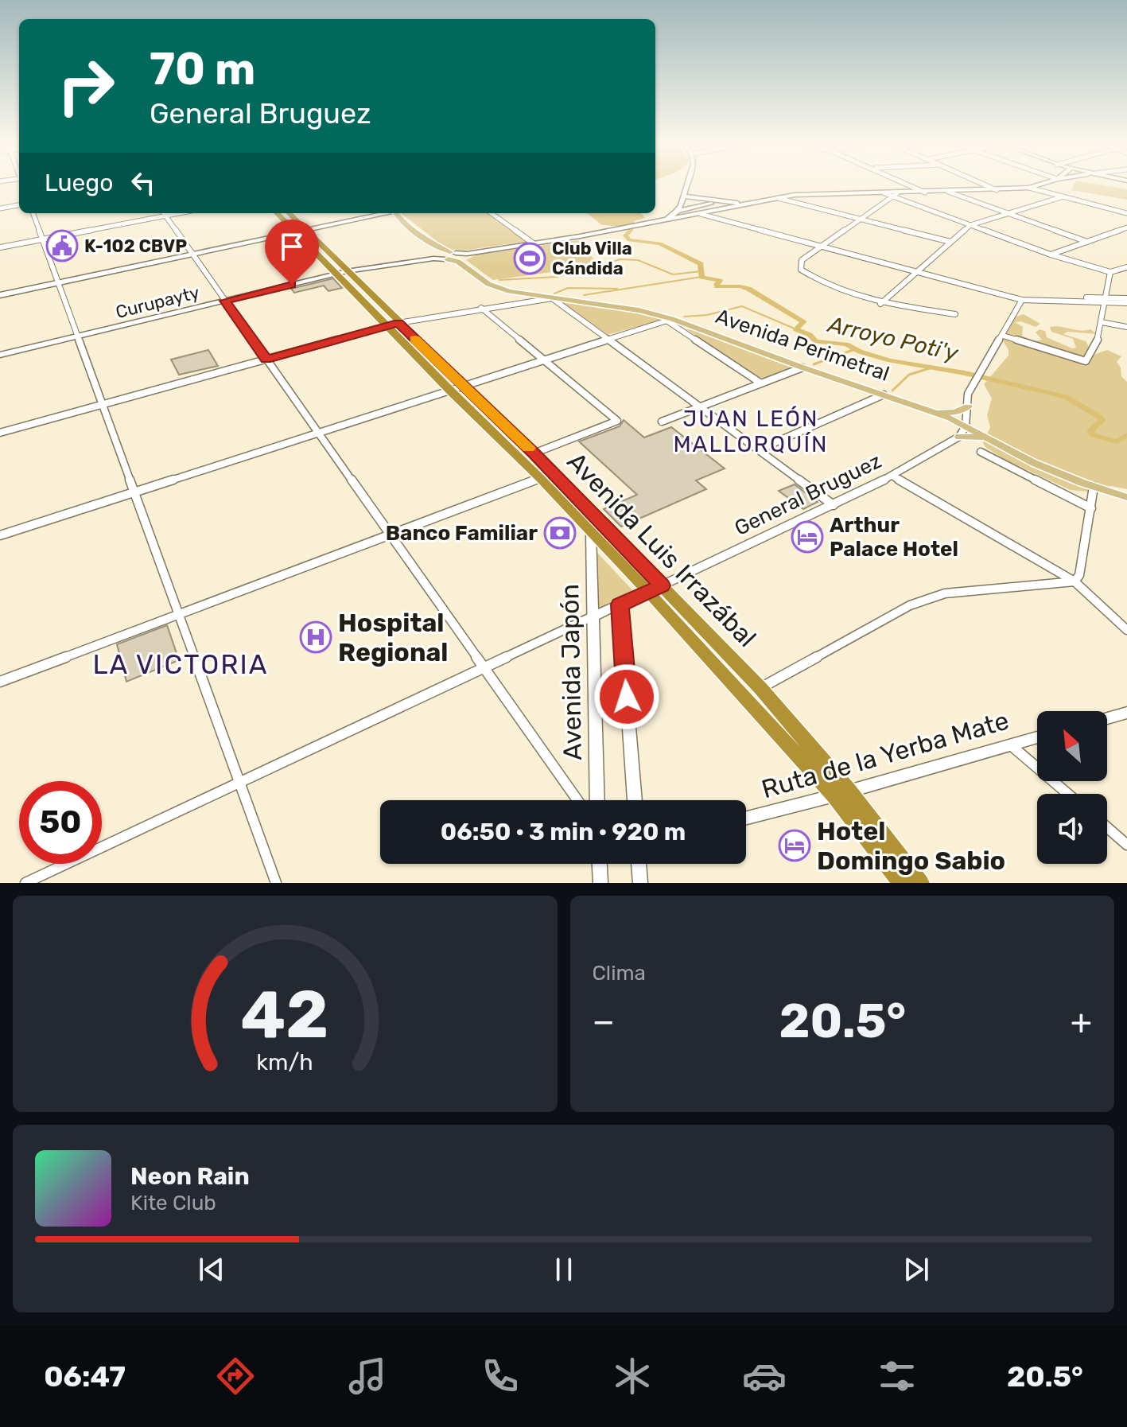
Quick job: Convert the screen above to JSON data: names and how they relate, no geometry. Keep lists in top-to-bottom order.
{
  "streets": {
    "highway": ["Avenida Luis Irrazábal"],
    "main road": ["Avenida Perimetral"],
    "street": [
      "Curupayty",
      "General Bruguez",
      "Avenida Japón",
      "Ruta de la Yerba Mate"
    ]
  },
  "crossings": [
    ["Curupayty", "Avenida Perimetral"],
    ["Curupayty", "Avenida Luis Irrazábal"],
    ["General Bruguez", "Avenida Luis Irrazábal"],
    ["General Bruguez", "Avenida Japón"],
    ["Avenida Luis Irrazábal", "Avenida Japón"],
    ["Avenida Luis Irrazábal", "Ruta de la Yerba Mate"]
  ],
  "districts": ["JUAN LEÓN MALLORQUÍN", "LA VICTORIA"],
  "water": ["Arroyo Poti'y"],
  "places": {
    "public building": ["K-102 CBVP"],
    "sports": ["Club Villa Cándida"],
    "bank": ["Banco Familiar"],
    "hotel": ["Arthur Palace Hotel", "Hotel Domingo Sabio"],
    "hospital": ["Hospital Regional"]
  },
  "north": "top left",
  "page": {
    "turn": ["70 m", "General Bruguez"],
    "then": "Luego",
    "limit": "50",
    "trip": "06:50 · 3 min · 920 m",
    "tile": "Clima",
    "heat": ["−", "20.5°", "+"],
    "song": ["Neon Rain", "Kite Club"],
    "tabs": ["06:47", "20.5°"],
    "gauge": ["42", "km/h"]
  }
}
